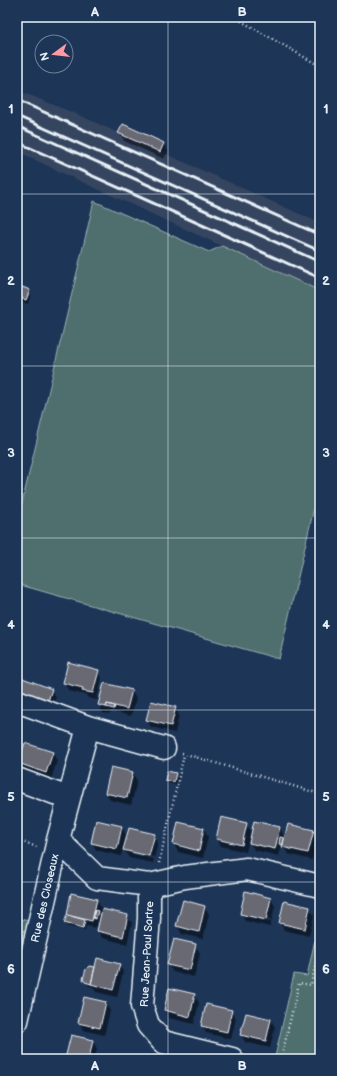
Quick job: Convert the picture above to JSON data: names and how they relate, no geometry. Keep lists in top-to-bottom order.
{
  "streets": {
    "street": ["Rue des Closeaux", "Rue Jean-Paul Sartre"]
  },
  "crossings": [
    ["Rue des Closeaux", "Rue Jean-Paul Sartre"]
  ],
  "north": "left",
  "grid": {
    "columns": ["A", "B"],
    "rows": [
      "1",
      "2",
      "3",
      "4",
      "5",
      "6"
    ]
  }
}
